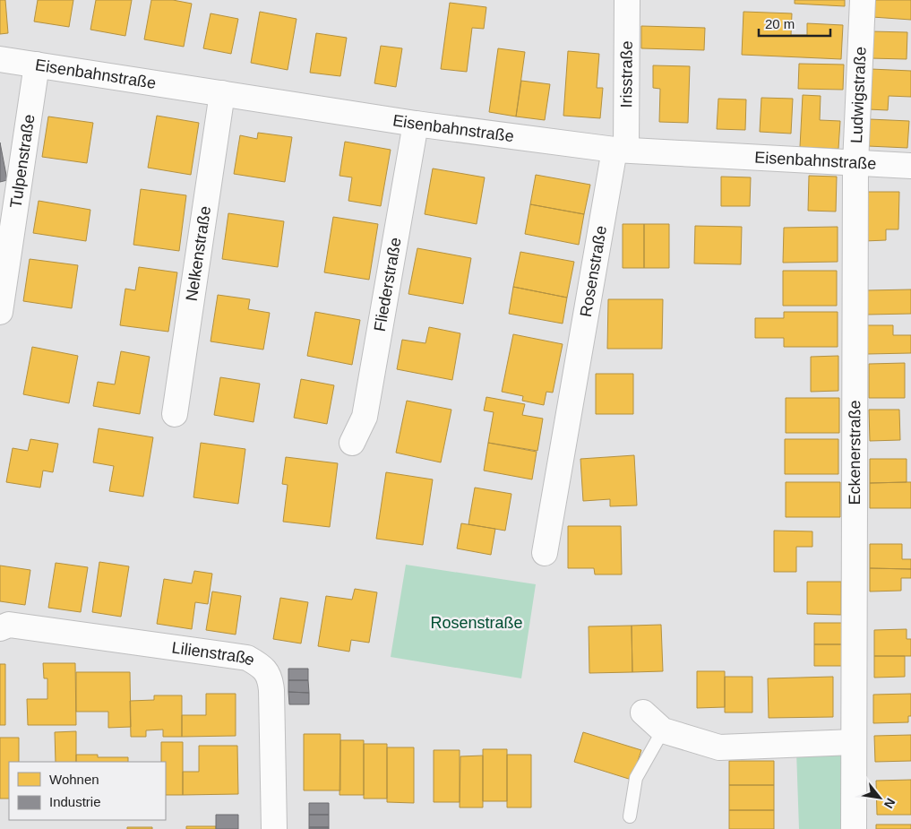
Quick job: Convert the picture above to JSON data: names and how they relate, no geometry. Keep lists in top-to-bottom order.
{
  "streets": {
    "street": [
      "Eisenbahnstraße",
      "Irisstraße",
      "Ludwigstraße",
      "Tulpenstraße",
      "Nelkenstraße",
      "Rosenstraße",
      "Fliederstraße",
      "Eckenerstraße",
      "Lilienstraße"
    ]
  },
  "crossings": [
    ["Eisenbahnstraße", "Irisstraße"],
    ["Eisenbahnstraße", "Ludwigstraße"],
    ["Eisenbahnstraße", "Tulpenstraße"],
    ["Eisenbahnstraße", "Nelkenstraße"],
    ["Eisenbahnstraße", "Rosenstraße"],
    ["Eisenbahnstraße", "Fliederstraße"],
    ["Eisenbahnstraße", "Eckenerstraße"],
    ["Irisstraße", "Rosenstraße"],
    ["Ludwigstraße", "Eckenerstraße"]
  ],
  "parks": ["Rosenstraße"],
  "legend": ["Wohnen", "Industrie"],
  "scale_bar": "20 m",
  "north": "bottom right"
}
